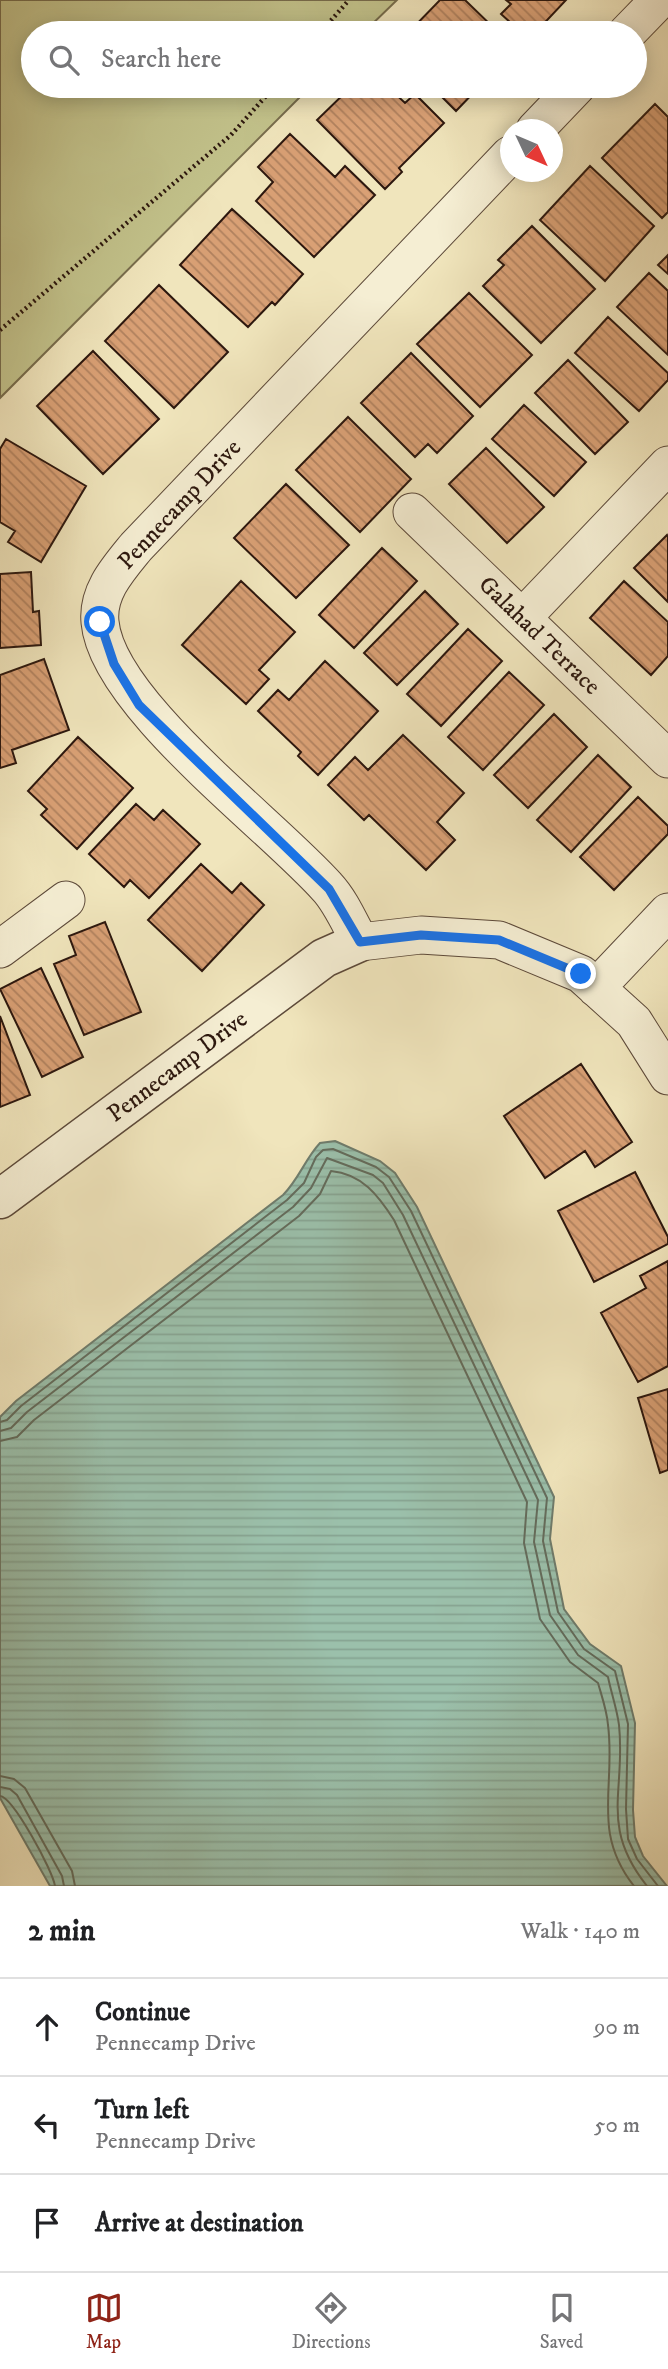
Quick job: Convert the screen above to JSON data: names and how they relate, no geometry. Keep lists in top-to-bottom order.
{
  "streets": {
    "street": ["Pennecamp Drive", "Galahad Terrace"]
  },
  "north": "bottom right",
  "page": {
    "search": "Search here",
    "heading": ["2 min", "Walk · 140 m"],
    "list": [
      ["Continue", "Pennecamp Drive", "90 m"],
      ["Turn left", "Pennecamp Drive", "50 m"],
      "Arrive at destination"
    ],
    "nav": ["Map", "Directions", "Saved"]
  }
}
